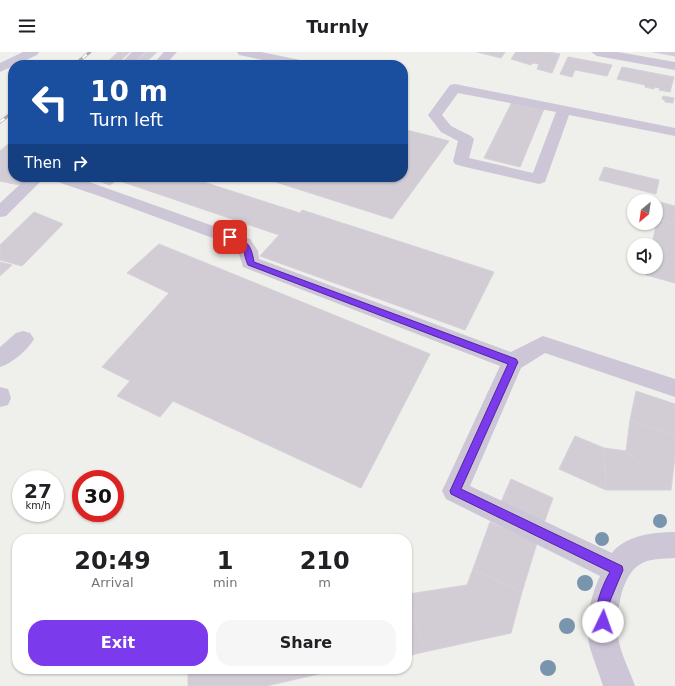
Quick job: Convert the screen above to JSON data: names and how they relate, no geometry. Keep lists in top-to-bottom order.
{
  "north": "bottom left",
  "page": {
    "header": "Turnly",
    "turn": ["10 m", "Turn left"],
    "then": "Then",
    "speed": "27 km/h",
    "limit": "30",
    "eta": [
      "20:49",
      "Arrival",
      "1",
      "min",
      "210",
      "m"
    ],
    "buttons": ["Exit", "Share"]
  }
}
